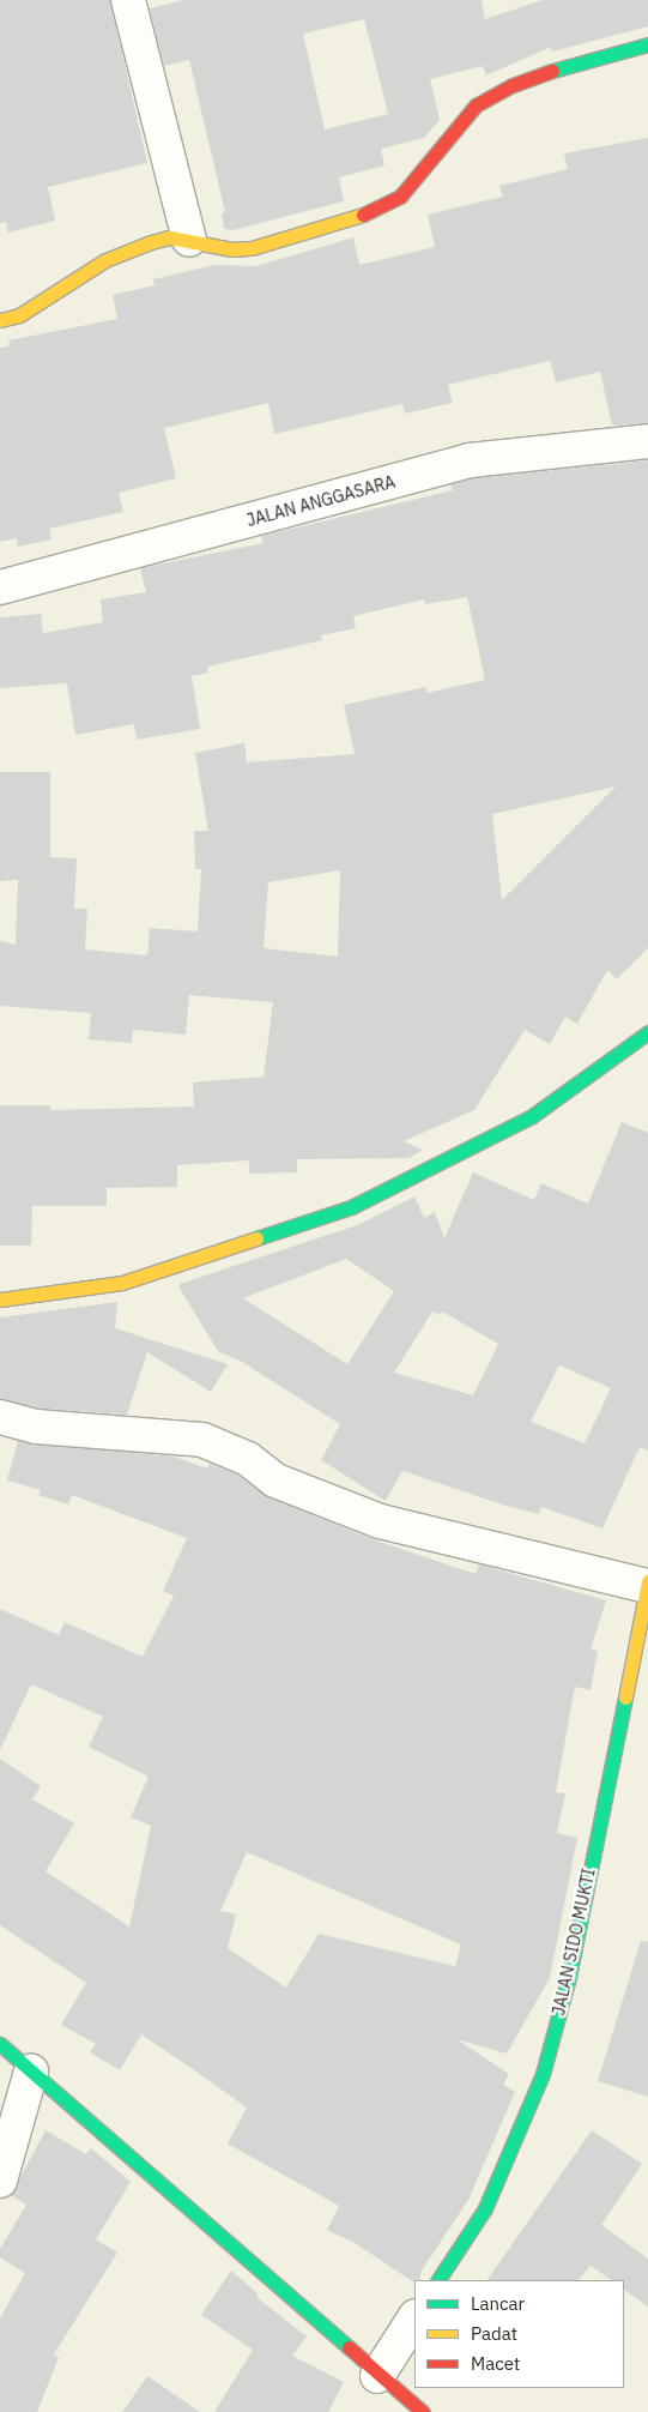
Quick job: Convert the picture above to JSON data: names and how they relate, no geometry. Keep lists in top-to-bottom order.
{
  "streets": {
    "street": ["JALAN ANGGASARA", "JALAN SIDO MUKTI"]
  },
  "legend": ["Lancar", "Padat", "Macet"]
}
